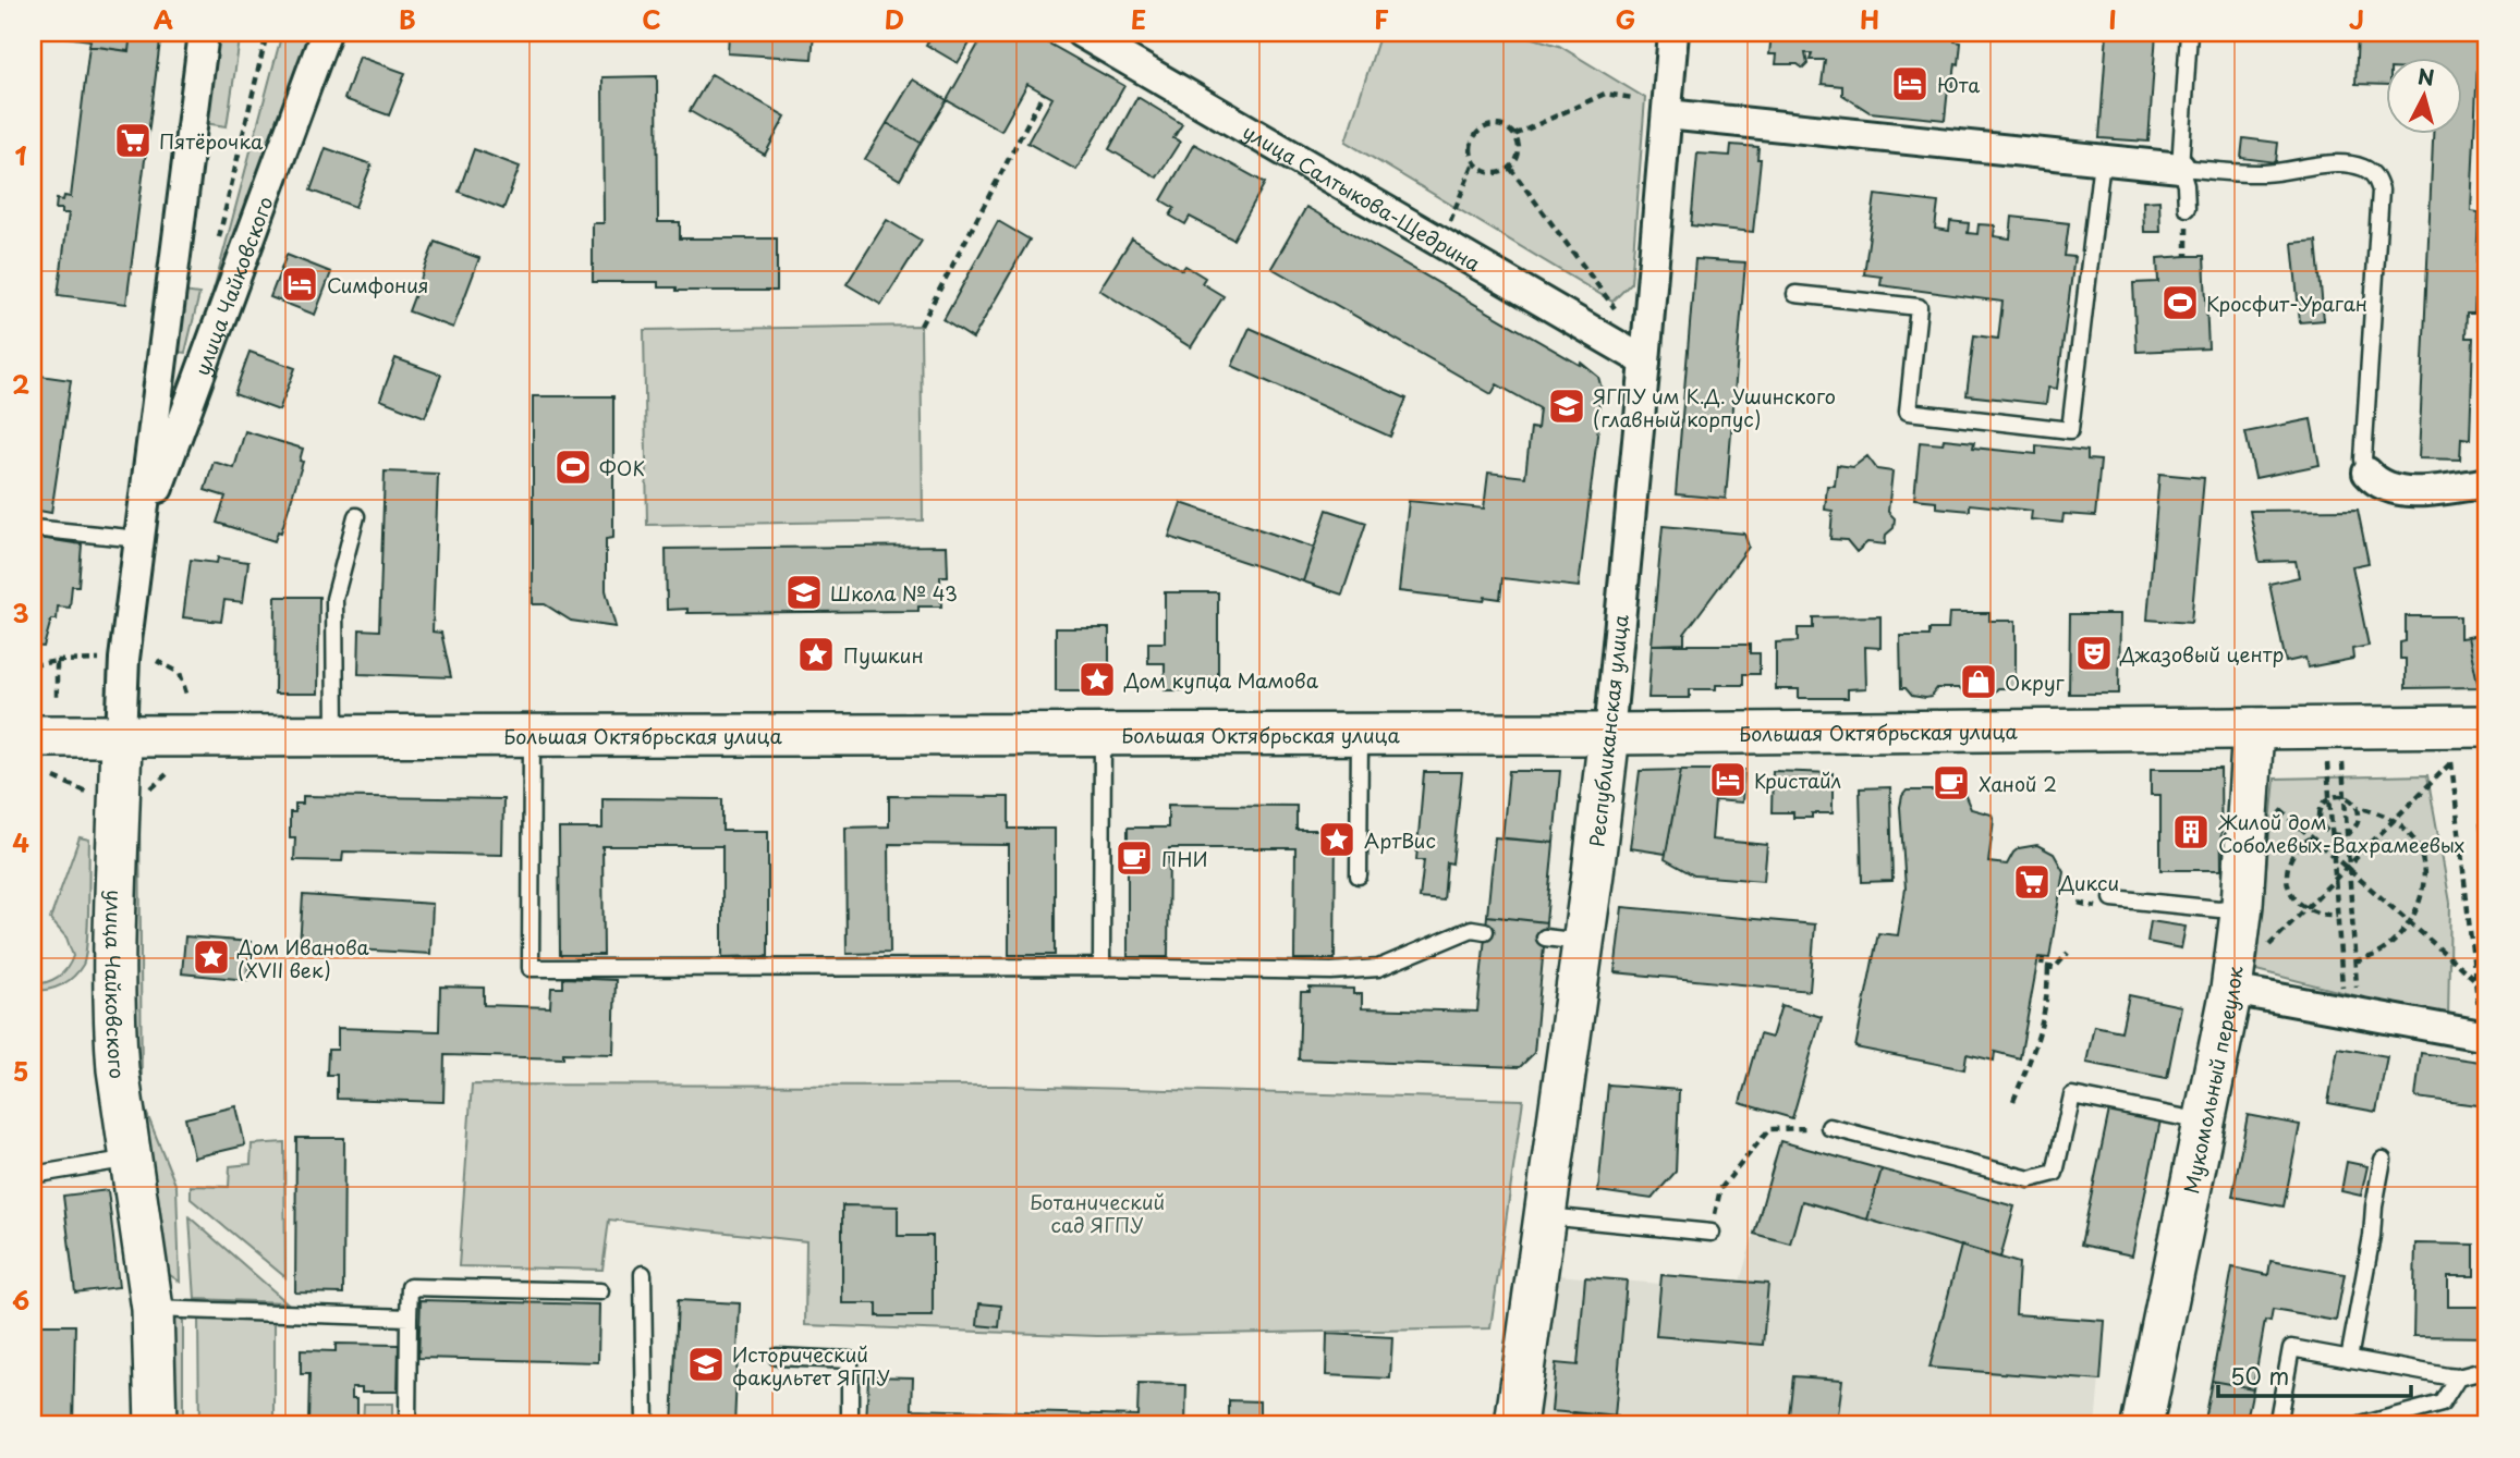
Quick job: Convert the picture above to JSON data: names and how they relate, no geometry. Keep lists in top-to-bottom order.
{
  "streets": {
    "main road": [
      "улица Чайковского",
      "Республиканская улица",
      "Большая Октябрьская улица",
      "Мукомольный переулок"
    ],
    "street": ["улица Салтыкова-Щедрина"]
  },
  "crossings": [
    ["улица Салтыкова-Щедрина", "Республиканская улица"],
    ["улица Чайковского", "Большая Октябрьская улица"],
    ["Республиканская улица", "Большая Октябрьская улица"],
    ["Большая Октябрьская улица", "Мукомольный переулок"]
  ],
  "parks": ["Ботанический сад ЯГПУ"],
  "places": {
    "hotel": ["Юта", "Симфония", "Кристайл"],
    "supermarket": ["Пятёрочка", "Дикси"],
    "sports": ["Кросфит-Ураган", "ФОК"],
    "school or university": ["ЯГПУ им К.Д. Ушинского (главный корпус)", "Школа № 43", "Исторический факультет ЯГПУ"],
    "theatre": ["Джазовый центр"],
    "place": [
      "Пушкин",
      "Дом купца Мамова",
      "АртВис",
      "Дом Иванова (XVII век)"
    ],
    "shop": ["Округ"],
    "cafe": ["Ханой 2", "ПНИ"],
    "building": ["Жилой дом Соболевых-Вахрамеевых"]
  },
  "scale_bar": "50 m",
  "north": "top",
  "grid": {
    "columns": [
      "A",
      "B",
      "C",
      "D",
      "E",
      "F",
      "G",
      "H",
      "I",
      "J"
    ],
    "rows": [
      "1",
      "2",
      "3",
      "4",
      "5",
      "6"
    ]
  }
}
